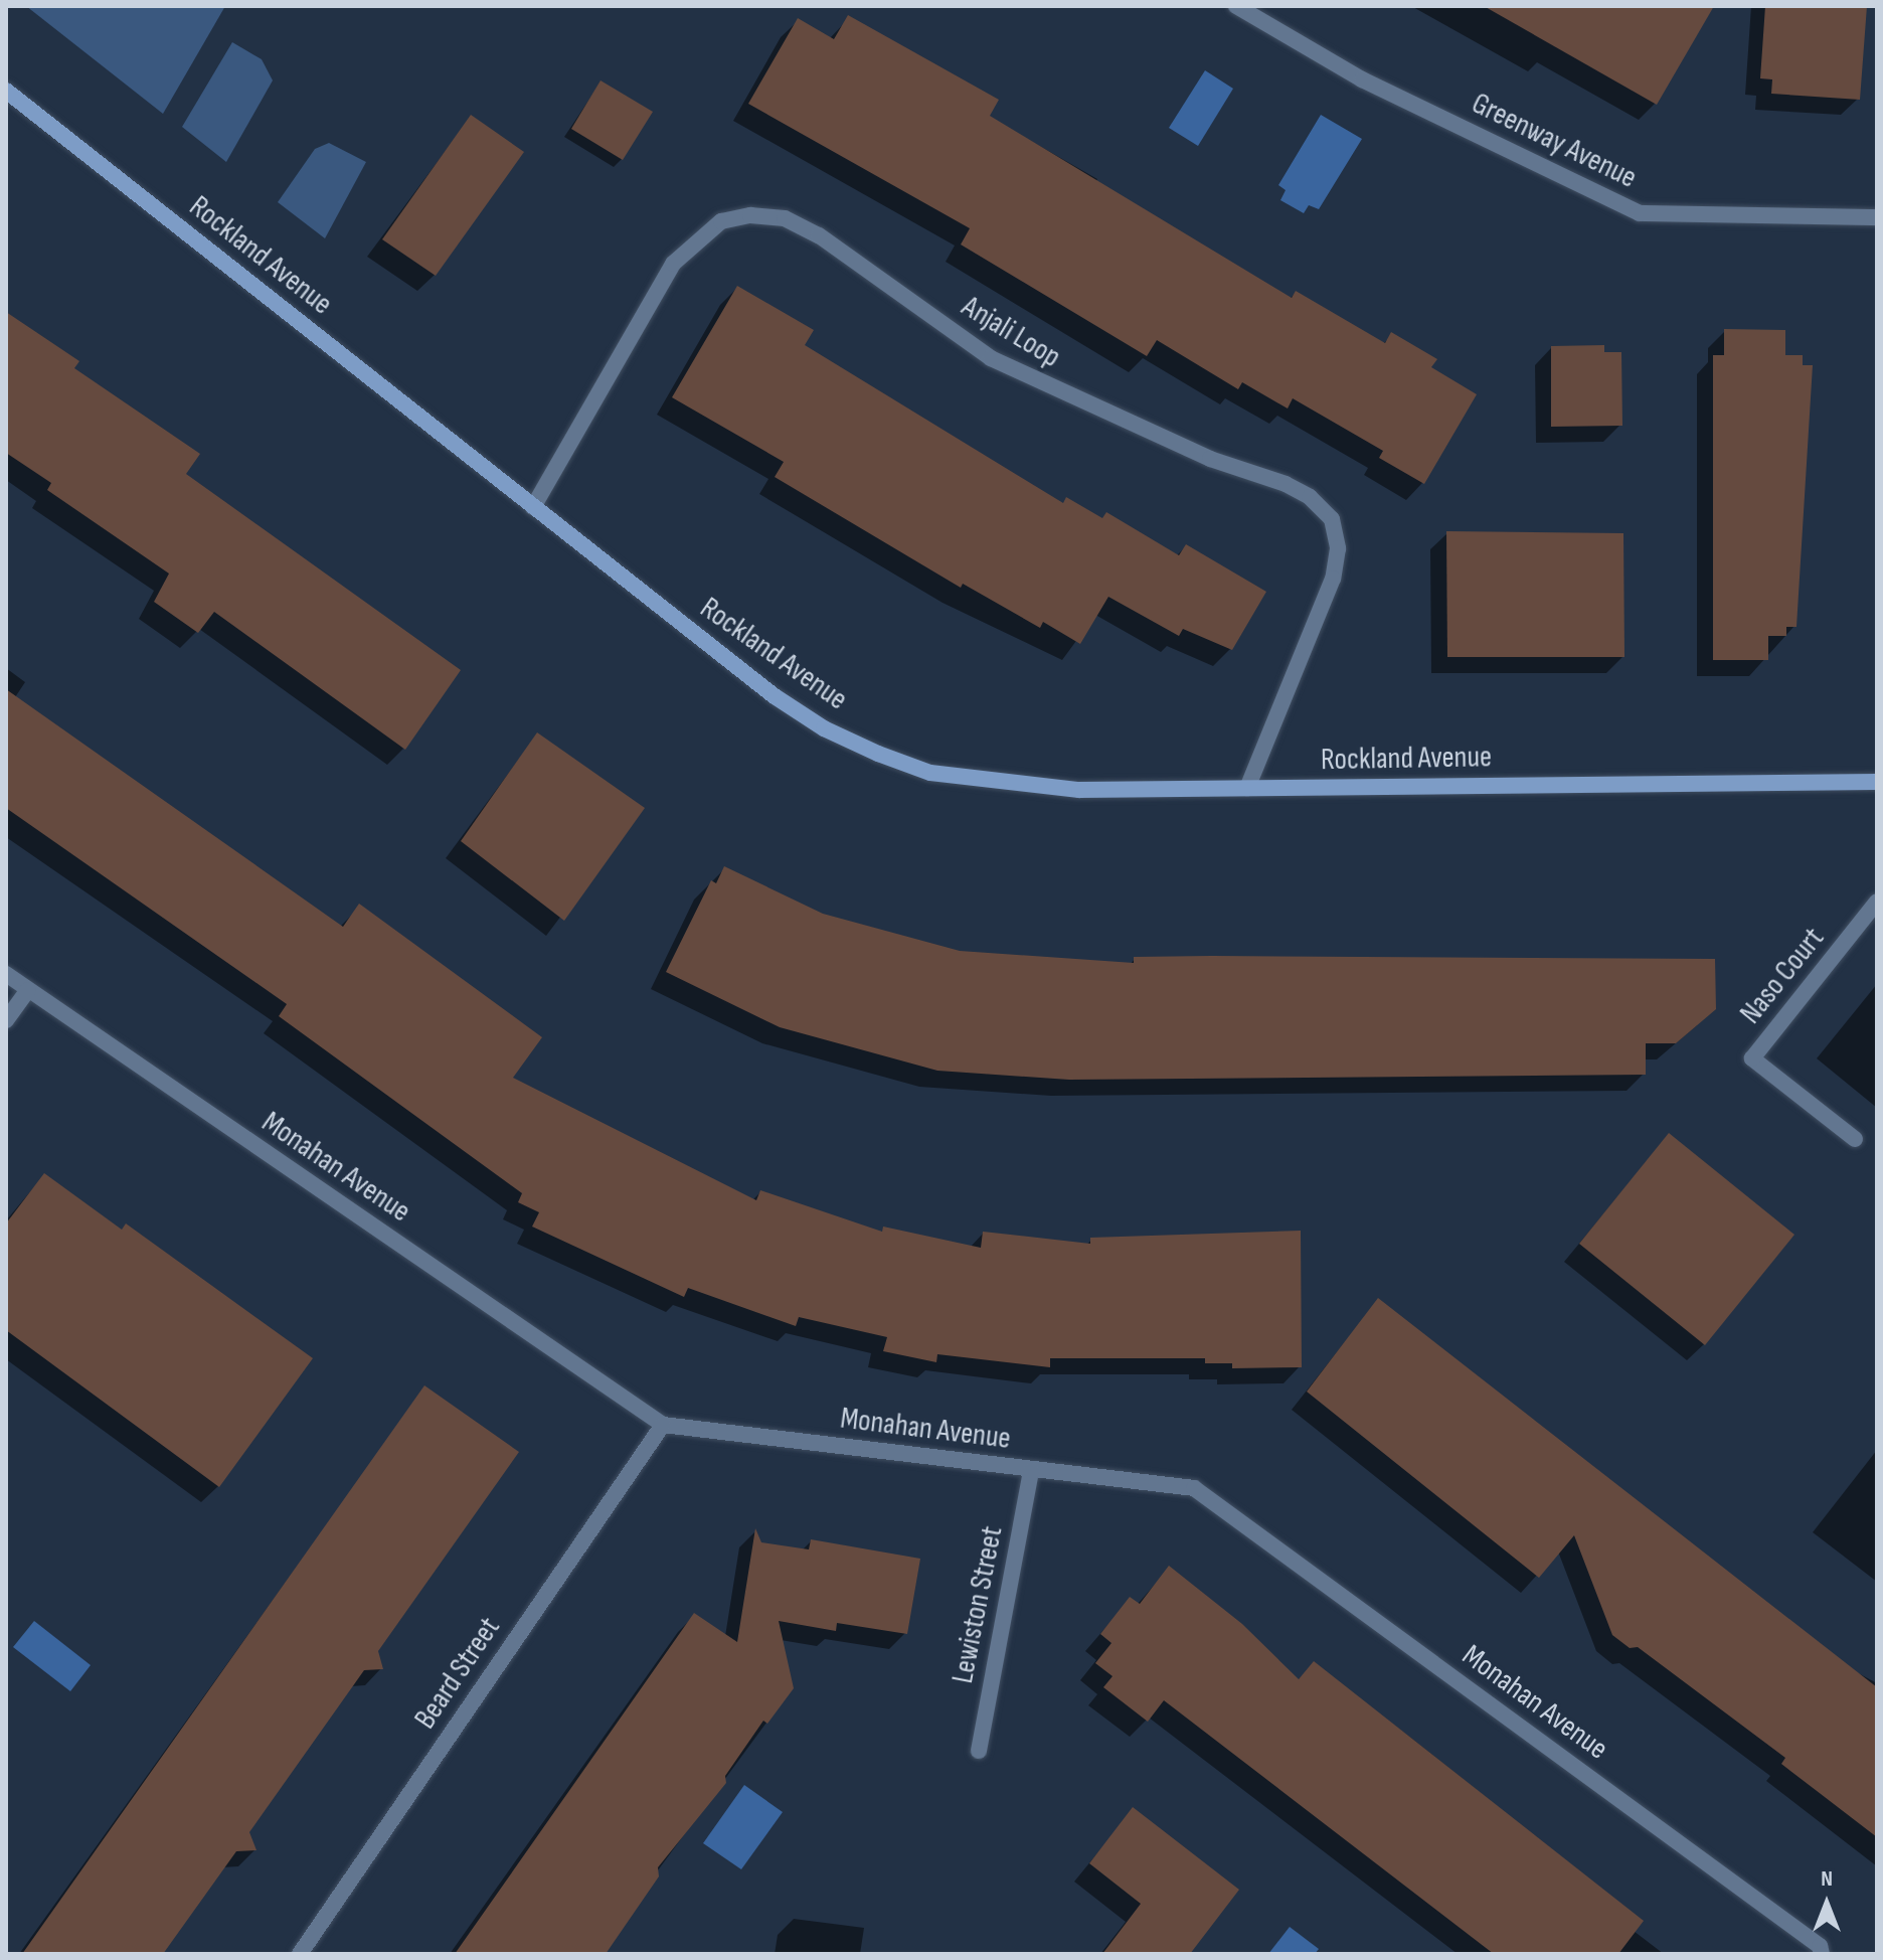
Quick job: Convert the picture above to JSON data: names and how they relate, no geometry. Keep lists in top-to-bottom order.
{
  "streets": {
    "street": [
      "Greenway Avenue",
      "Rockland Avenue",
      "Anjali Loop",
      "Naso Court",
      "Monahan Avenue",
      "Lewiston Street",
      "Beard Street"
    ]
  },
  "crossings": [
    ["Rockland Avenue", "Anjali Loop"],
    ["Monahan Avenue", "Lewiston Street"],
    ["Monahan Avenue", "Beard Street"]
  ],
  "north": "top"
}
